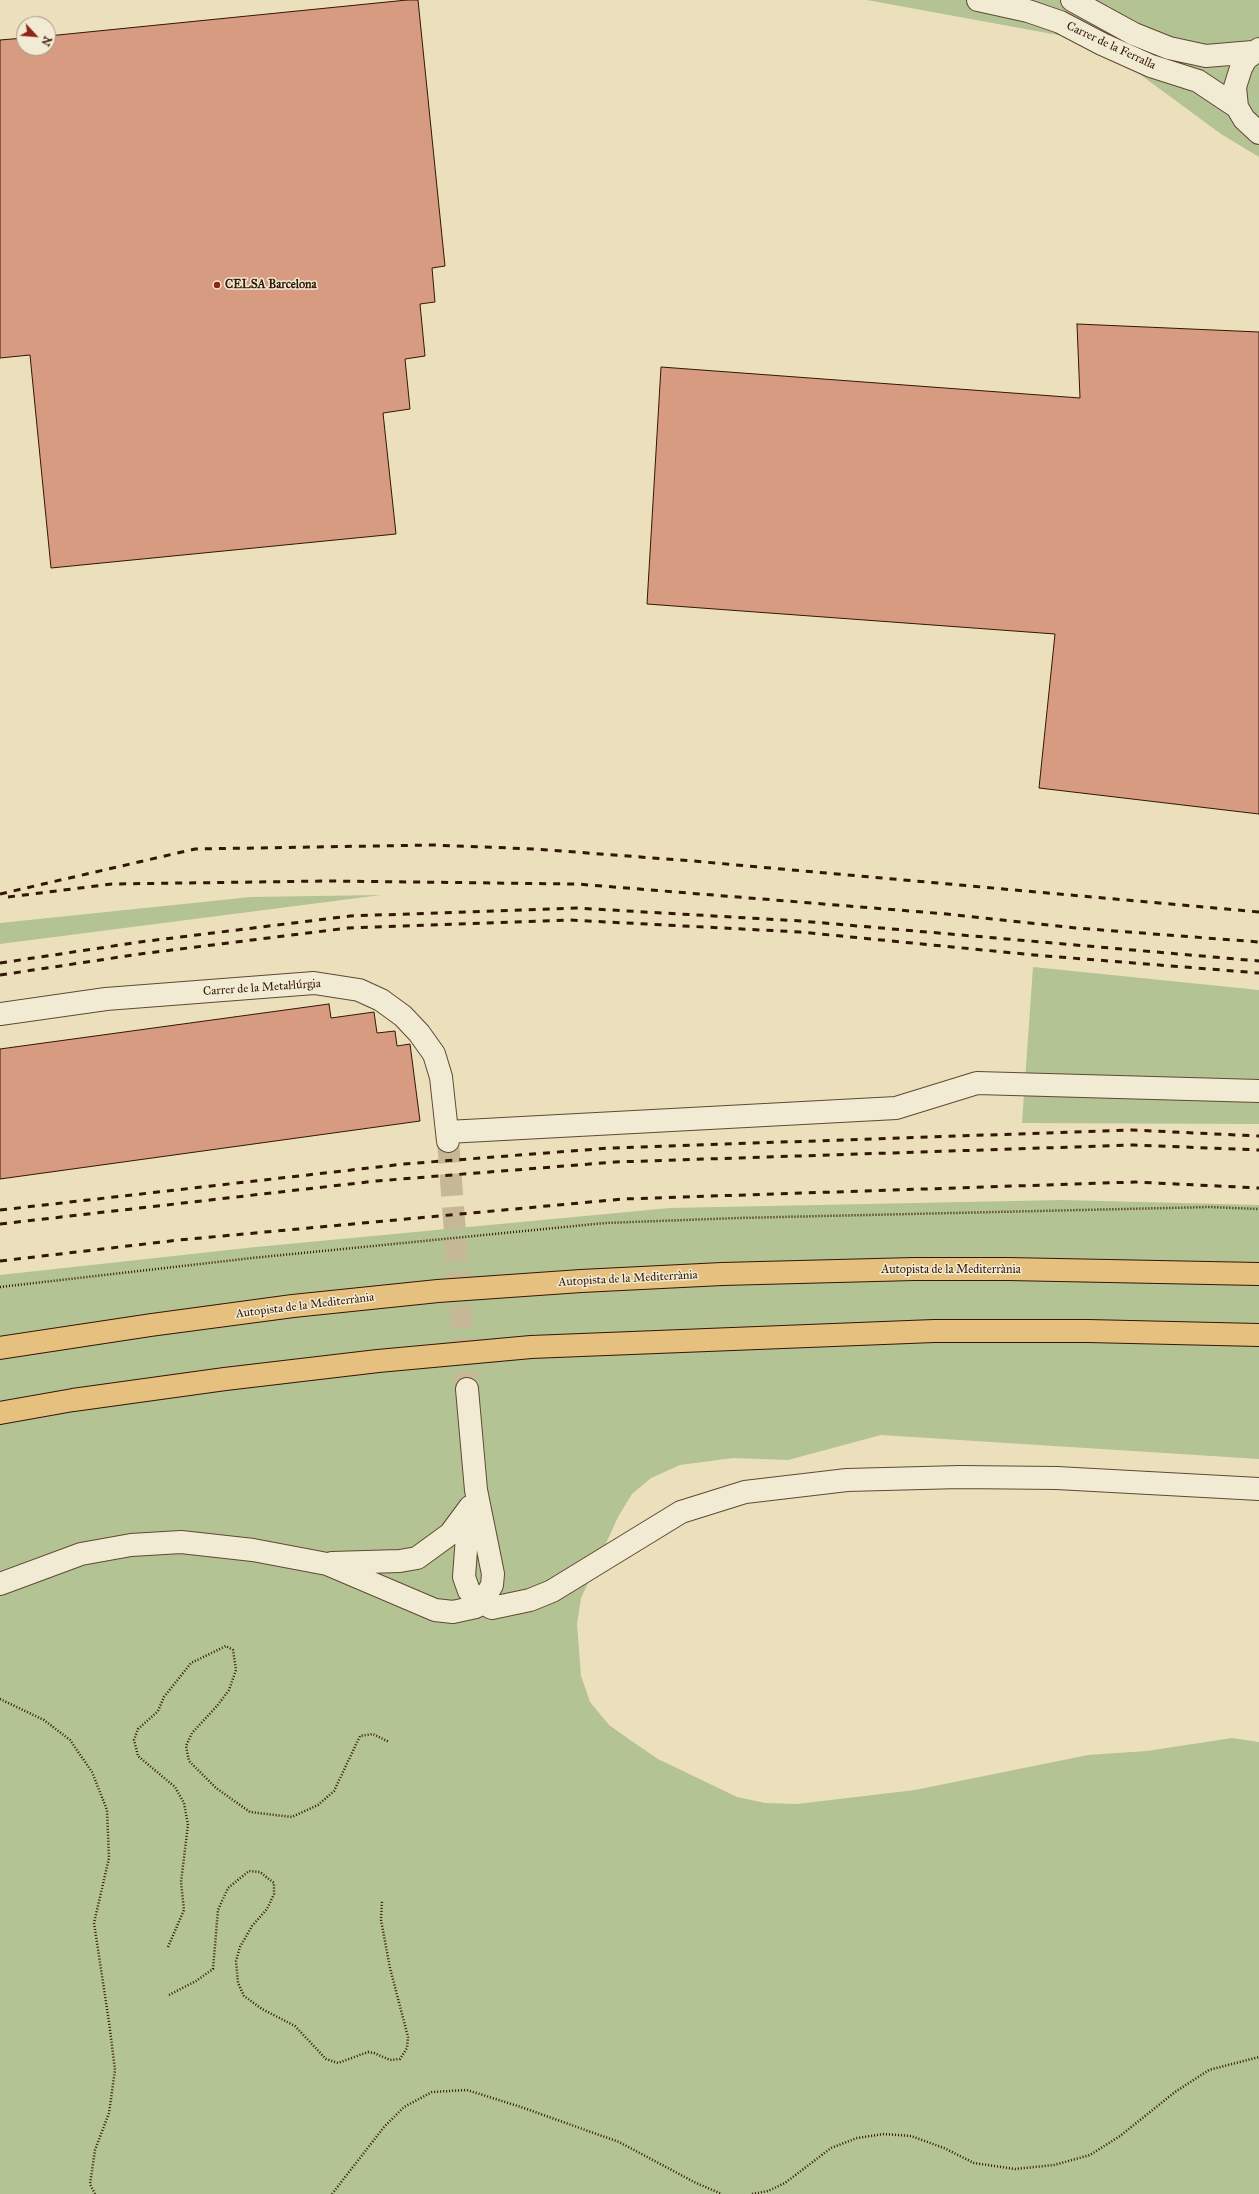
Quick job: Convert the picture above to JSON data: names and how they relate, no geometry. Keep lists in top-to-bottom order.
{
  "streets": {
    "highway": ["Autopista de la Mediterrània"],
    "street": ["Carrer de la Ferralla", "Carrer de la Metal·lúrgia"]
  },
  "places": ["CELSA Barcelona"],
  "north": "bottom right"
}
